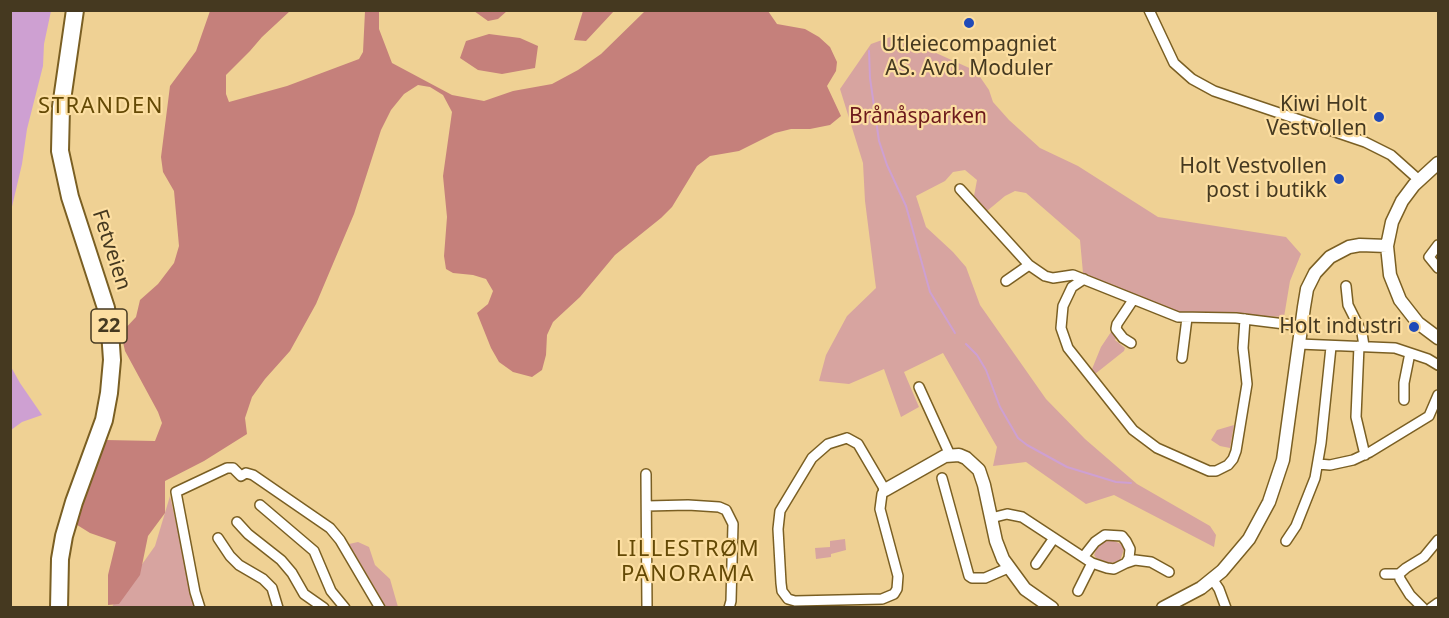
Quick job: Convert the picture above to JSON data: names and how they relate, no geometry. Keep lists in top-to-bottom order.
{
  "streets": {
    "highway": ["Fetveien", "22"]
  },
  "districts": ["STRANDEN", "LILLESTRØM PANORAMA"],
  "parks": ["Brånåsparken"],
  "places": [
    "Utleiecompagniet AS. Avd. Moduler",
    "Kiwi Holt Vestvollen",
    "Holt Vestvollen post i butikk",
    "Holt industri"
  ]
}
